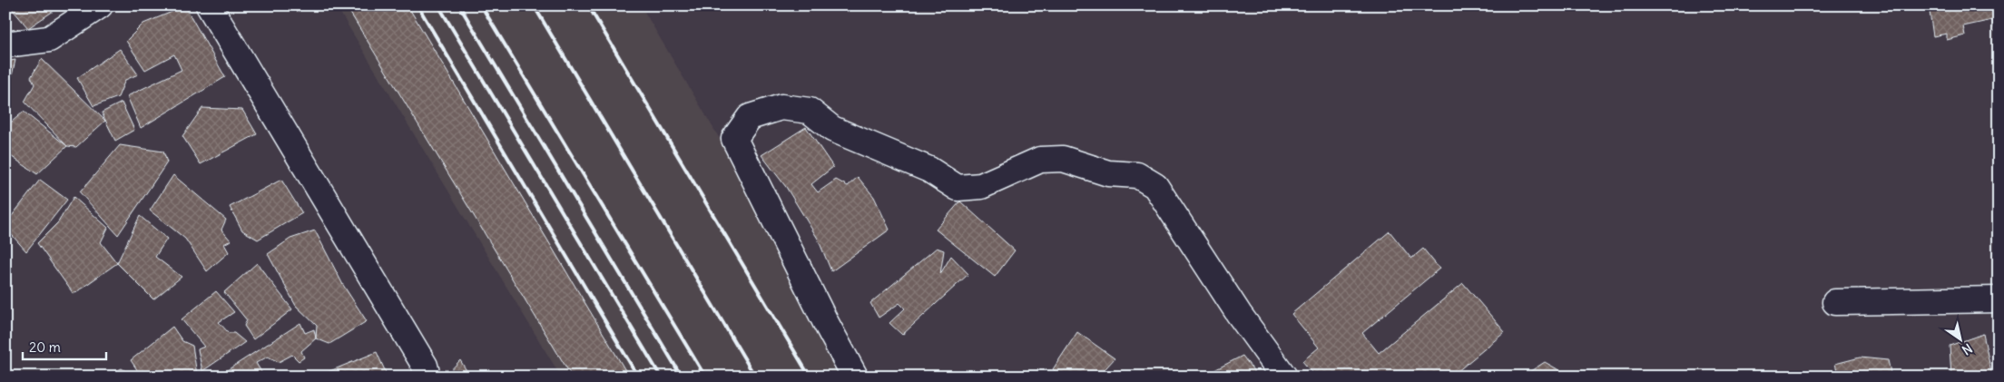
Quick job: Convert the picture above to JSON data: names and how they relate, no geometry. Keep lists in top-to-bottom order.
{
  "scale_bar": "20 m",
  "north": "bottom right"
}
